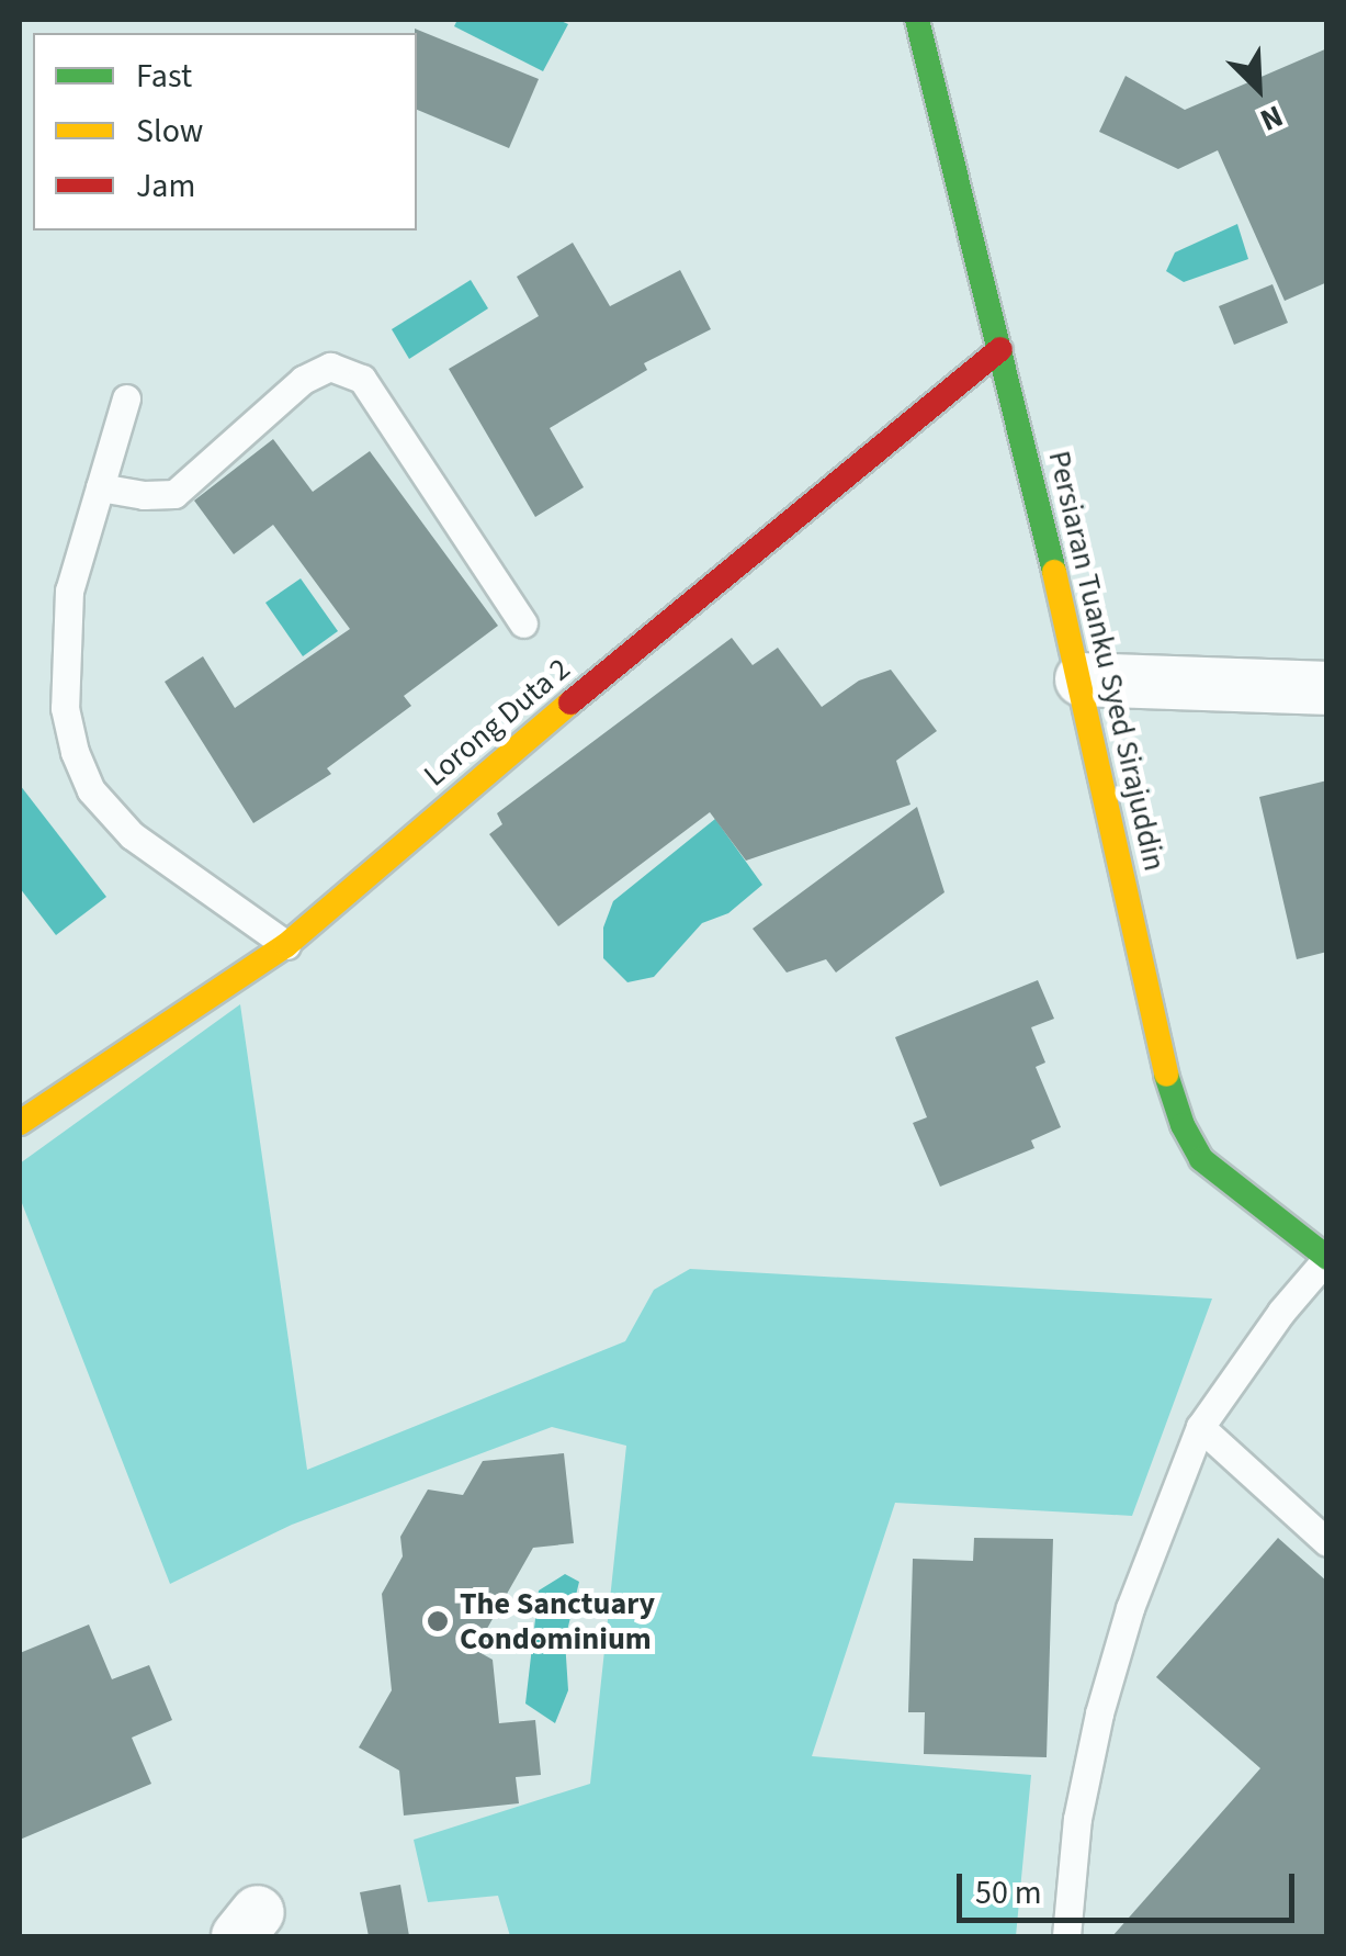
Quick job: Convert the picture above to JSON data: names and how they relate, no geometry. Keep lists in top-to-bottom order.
{
  "streets": {
    "street": ["Persiaran Tuanku Syed Sirajuddin", "Lorong Duta 2"]
  },
  "crossings": [
    ["Persiaran Tuanku Syed Sirajuddin", "Lorong Duta 2"]
  ],
  "places": ["The Sanctuary Condominium"],
  "legend": ["Fast", "Slow", "Jam"],
  "scale_bar": "50 m",
  "north": "bottom right"
}
